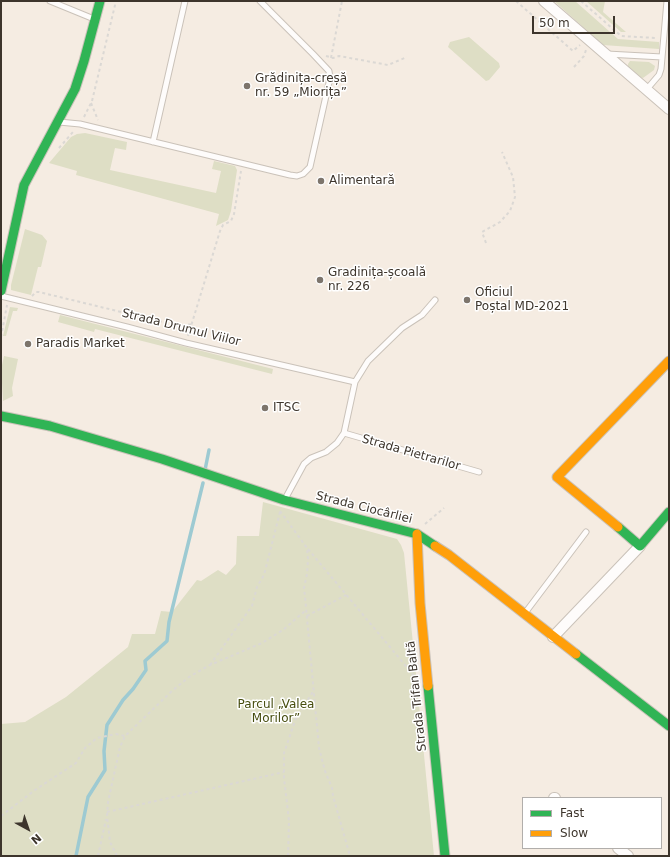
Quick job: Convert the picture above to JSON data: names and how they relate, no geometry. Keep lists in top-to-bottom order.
{
  "streets": {
    "street": ["Strada Ciocârliei", "Strada Trifan Baltă"],
    "lane": ["Strada Drumul Viilor", "Strada Pietrarilor"]
  },
  "crossings": [
    ["Strada Ciocârliei", "Strada Trifan Baltă"]
  ],
  "parks": ["Parcul „Valea Morilor”"],
  "places": [
    "Grădinița-creșă nr. 59 „Miorița”",
    "Alimentară",
    "Gradinița-școală nr. 226",
    "Oficiul Poștal MD-2021",
    "Paradis Market",
    "ITSC"
  ],
  "legend": ["Fast", "Slow"],
  "scale_bar": "50 m",
  "north": "bottom right"
}
